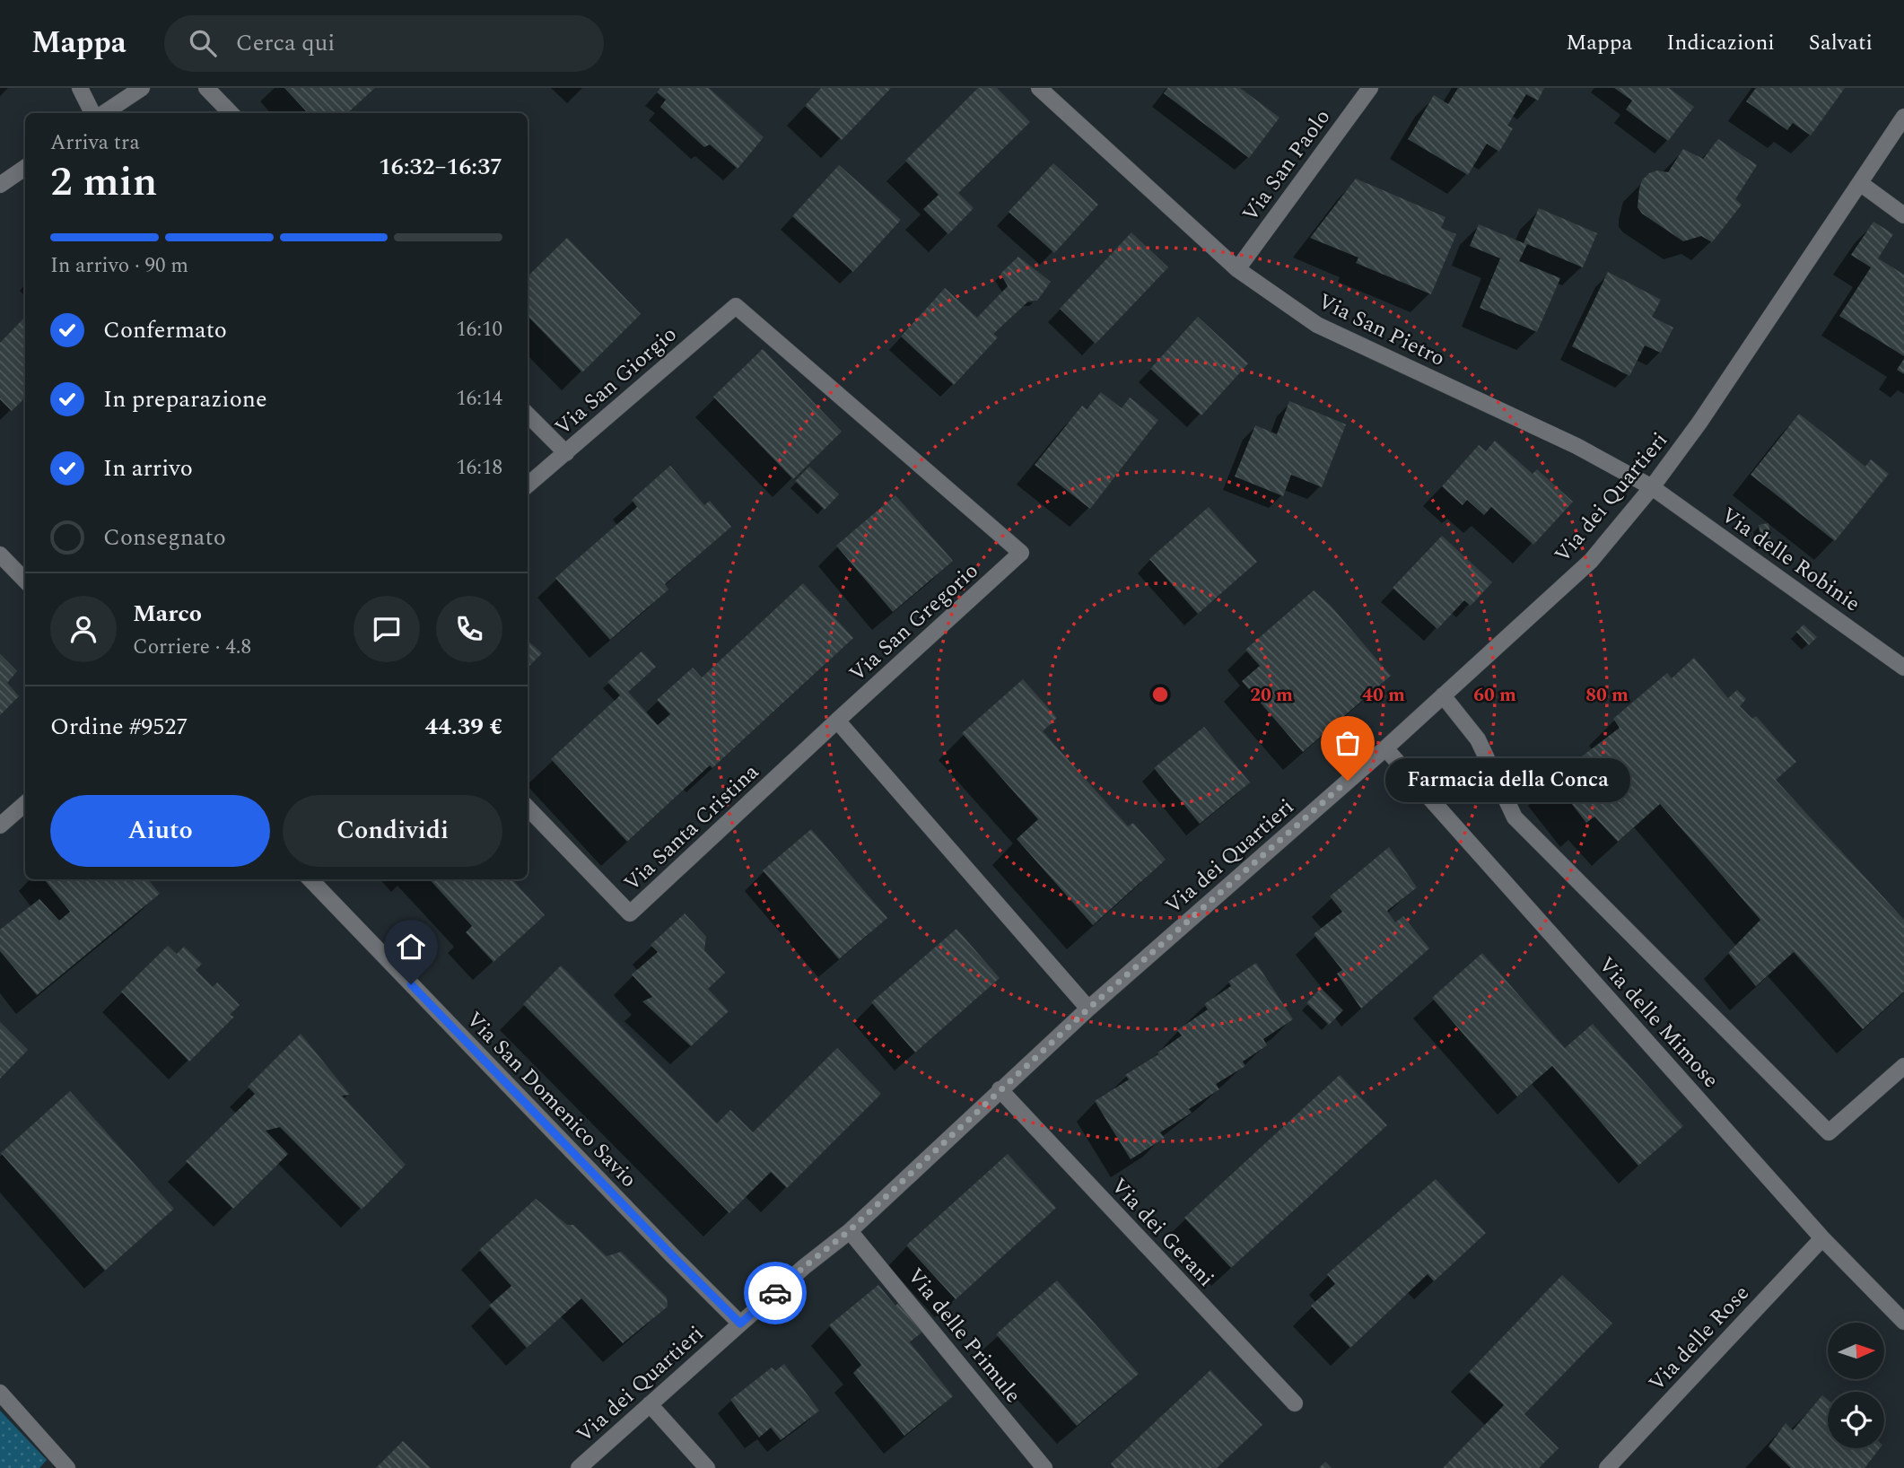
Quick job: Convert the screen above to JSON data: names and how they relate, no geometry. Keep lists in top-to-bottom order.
{
  "streets": {
    "street": [
      "Via San Paolo",
      "Via San Pietro",
      "Via San Giorgio",
      "Via dei Quartieri",
      "Via delle Robinie",
      "Via San Gregorio",
      "Via Santa Cristina",
      "Via delle Mimose",
      "Via San Domenico Savio",
      "Via dei Gerani",
      "Via delle Primule",
      "Via delle Rose"
    ]
  },
  "crossings": [
    ["Via San Paolo", "Via San Pietro"],
    ["Via San Pietro", "Via dei Quartieri"],
    ["Via San Pietro", "Via delle Robinie"],
    ["Via San Giorgio", "Via San Gregorio"],
    ["Via dei Quartieri", "Via delle Robinie"],
    ["Via dei Quartieri", "Via delle Mimose"],
    ["Via dei Quartieri", "Via San Domenico Savio"],
    ["Via dei Quartieri", "Via dei Gerani"],
    ["Via dei Quartieri", "Via delle Primule"],
    ["Via San Gregorio", "Via Santa Cristina"],
    ["Via delle Mimose", "Via delle Rose"]
  ],
  "places": ["Farmacia della Conca"],
  "north": "right",
  "page": {
    "header": "Mappa",
    "search": "Cerca qui",
    "nav": ["Mappa", "Indicazioni", "Salvati"],
    "heading": ["2 min", "Arriva tra", "16:32–16:37"],
    "panel": [
      "Marco",
      "Corriere · 4.8",
      "Ordine #9527",
      "44.39 €"
    ],
    "bar": "In arrivo · 90 m",
    "list": [
      ["Confermato", "16:10"],
      ["In preparazione", "16:14"],
      ["In arrivo", "16:18"],
      "Consegnato"
    ],
    "bubble": "Farmacia della Conca",
    "buttons": ["Aiuto", "Condividi"]
  },
  "rings": [
    "20 m",
    "40 m",
    "60 m",
    "80 m"
  ]
}
